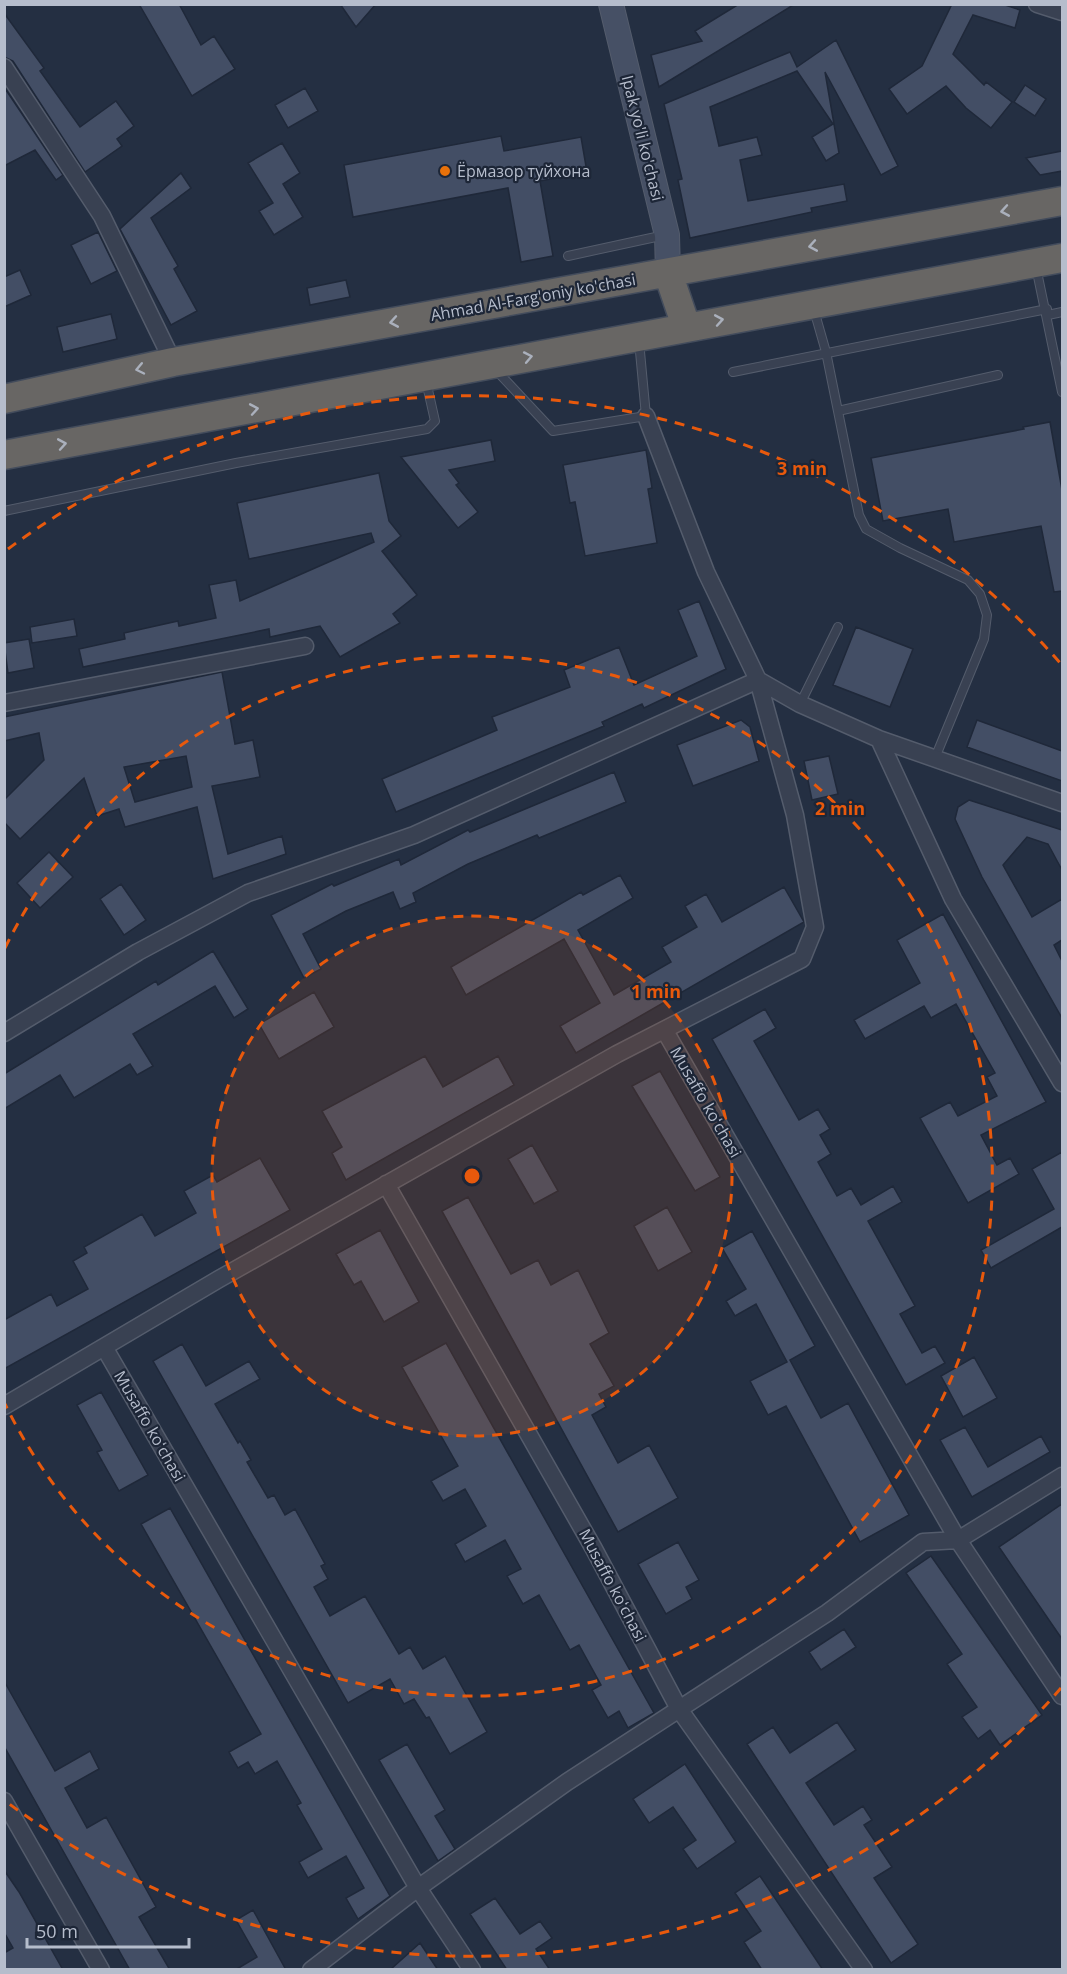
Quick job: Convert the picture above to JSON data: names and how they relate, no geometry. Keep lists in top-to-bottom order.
{
  "streets": {
    "highway": ["Ahmad Al-Farg'oniy ko'chasi"],
    "main road": ["Ipak yo'li ko'chasi"],
    "street": ["Musaffo koʻchasi"]
  },
  "crossings": [
    ["Ipak yo'li ko'chasi", "Ahmad Al-Farg'oniy ko'chasi"]
  ],
  "places": ["Ёрмазор туйхона"],
  "scale_bar": "50 m",
  "rings": ["3 min", "2 min", "1 min"]
}
